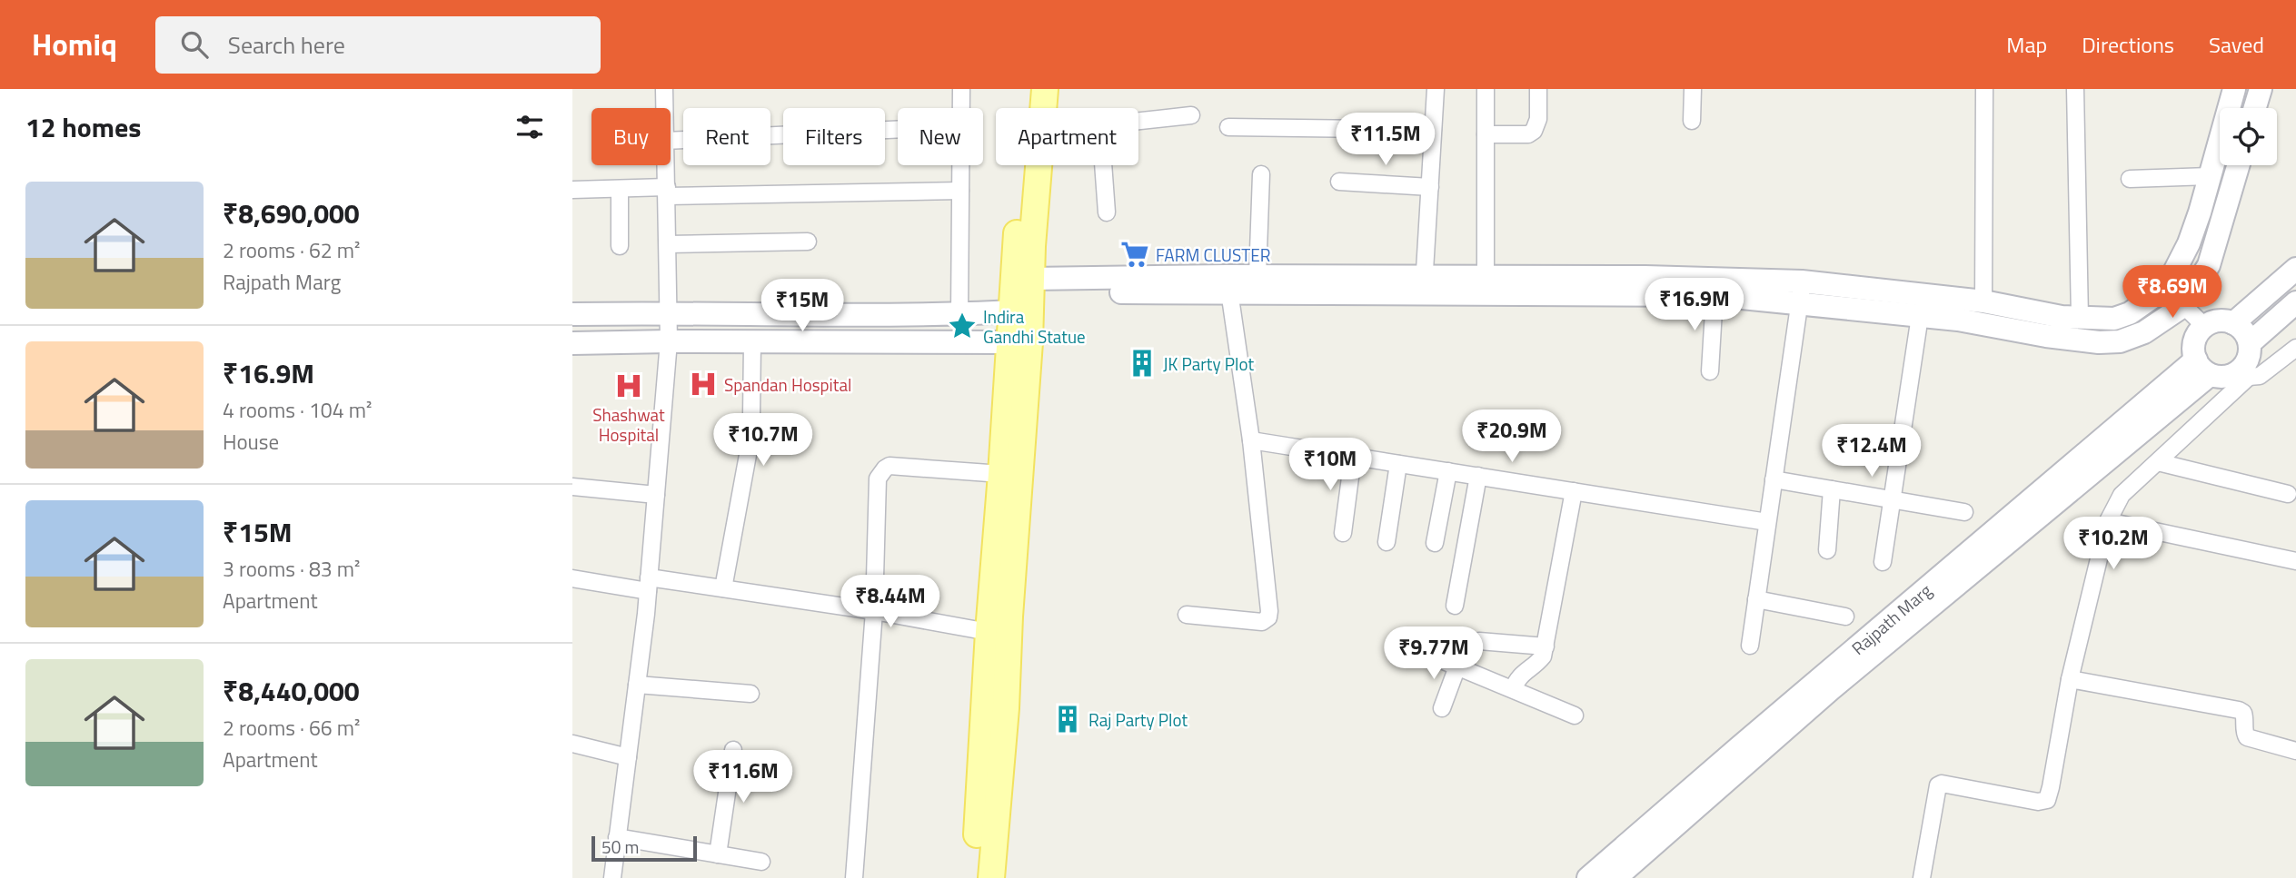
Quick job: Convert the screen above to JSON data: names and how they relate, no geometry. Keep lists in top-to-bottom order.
{
  "streets": {
    "street": ["Rajpath Marg"]
  },
  "places": {
    "supermarket": ["FARM CLUSTER"],
    "place": ["Indira Gandhi Statue"],
    "building": ["JK Party Plot", "Raj Party Plot"],
    "hospital": ["Spandan Hospital", "Shashwat Hospital"]
  },
  "scale_bar": "50 m",
  "page": {
    "header": "Homiq",
    "search": "Search here",
    "nav": ["Map", "Directions", "Saved"],
    "heading": "12 homes",
    "chip": [
      "Buy",
      "Rent",
      "Filters",
      "New",
      "Apartment"
    ],
    "price": [
      "₹11.5M",
      "₹8.69M",
      "₹16.9M",
      "₹15M",
      "₹20.9M",
      "₹10.7M",
      "₹12.4M",
      "₹10M",
      "₹10.2M",
      "₹8.44M",
      "₹9.77M",
      "₹11.6M"
    ],
    "list": [
      {
        "name": "₹8,690,000",
        "note": "2 rooms · 62 m² · Rajpath Marg"
      },
      {
        "name": "₹16.9M",
        "note": "4 rooms · 104 m² · House"
      },
      {
        "name": "₹15M",
        "note": "3 rooms · 83 m² · Apartment"
      },
      {
        "name": "₹8,440,000",
        "note": "2 rooms · 66 m² · Apartment"
      }
    ],
    "scale": "50 m"
  }
}
